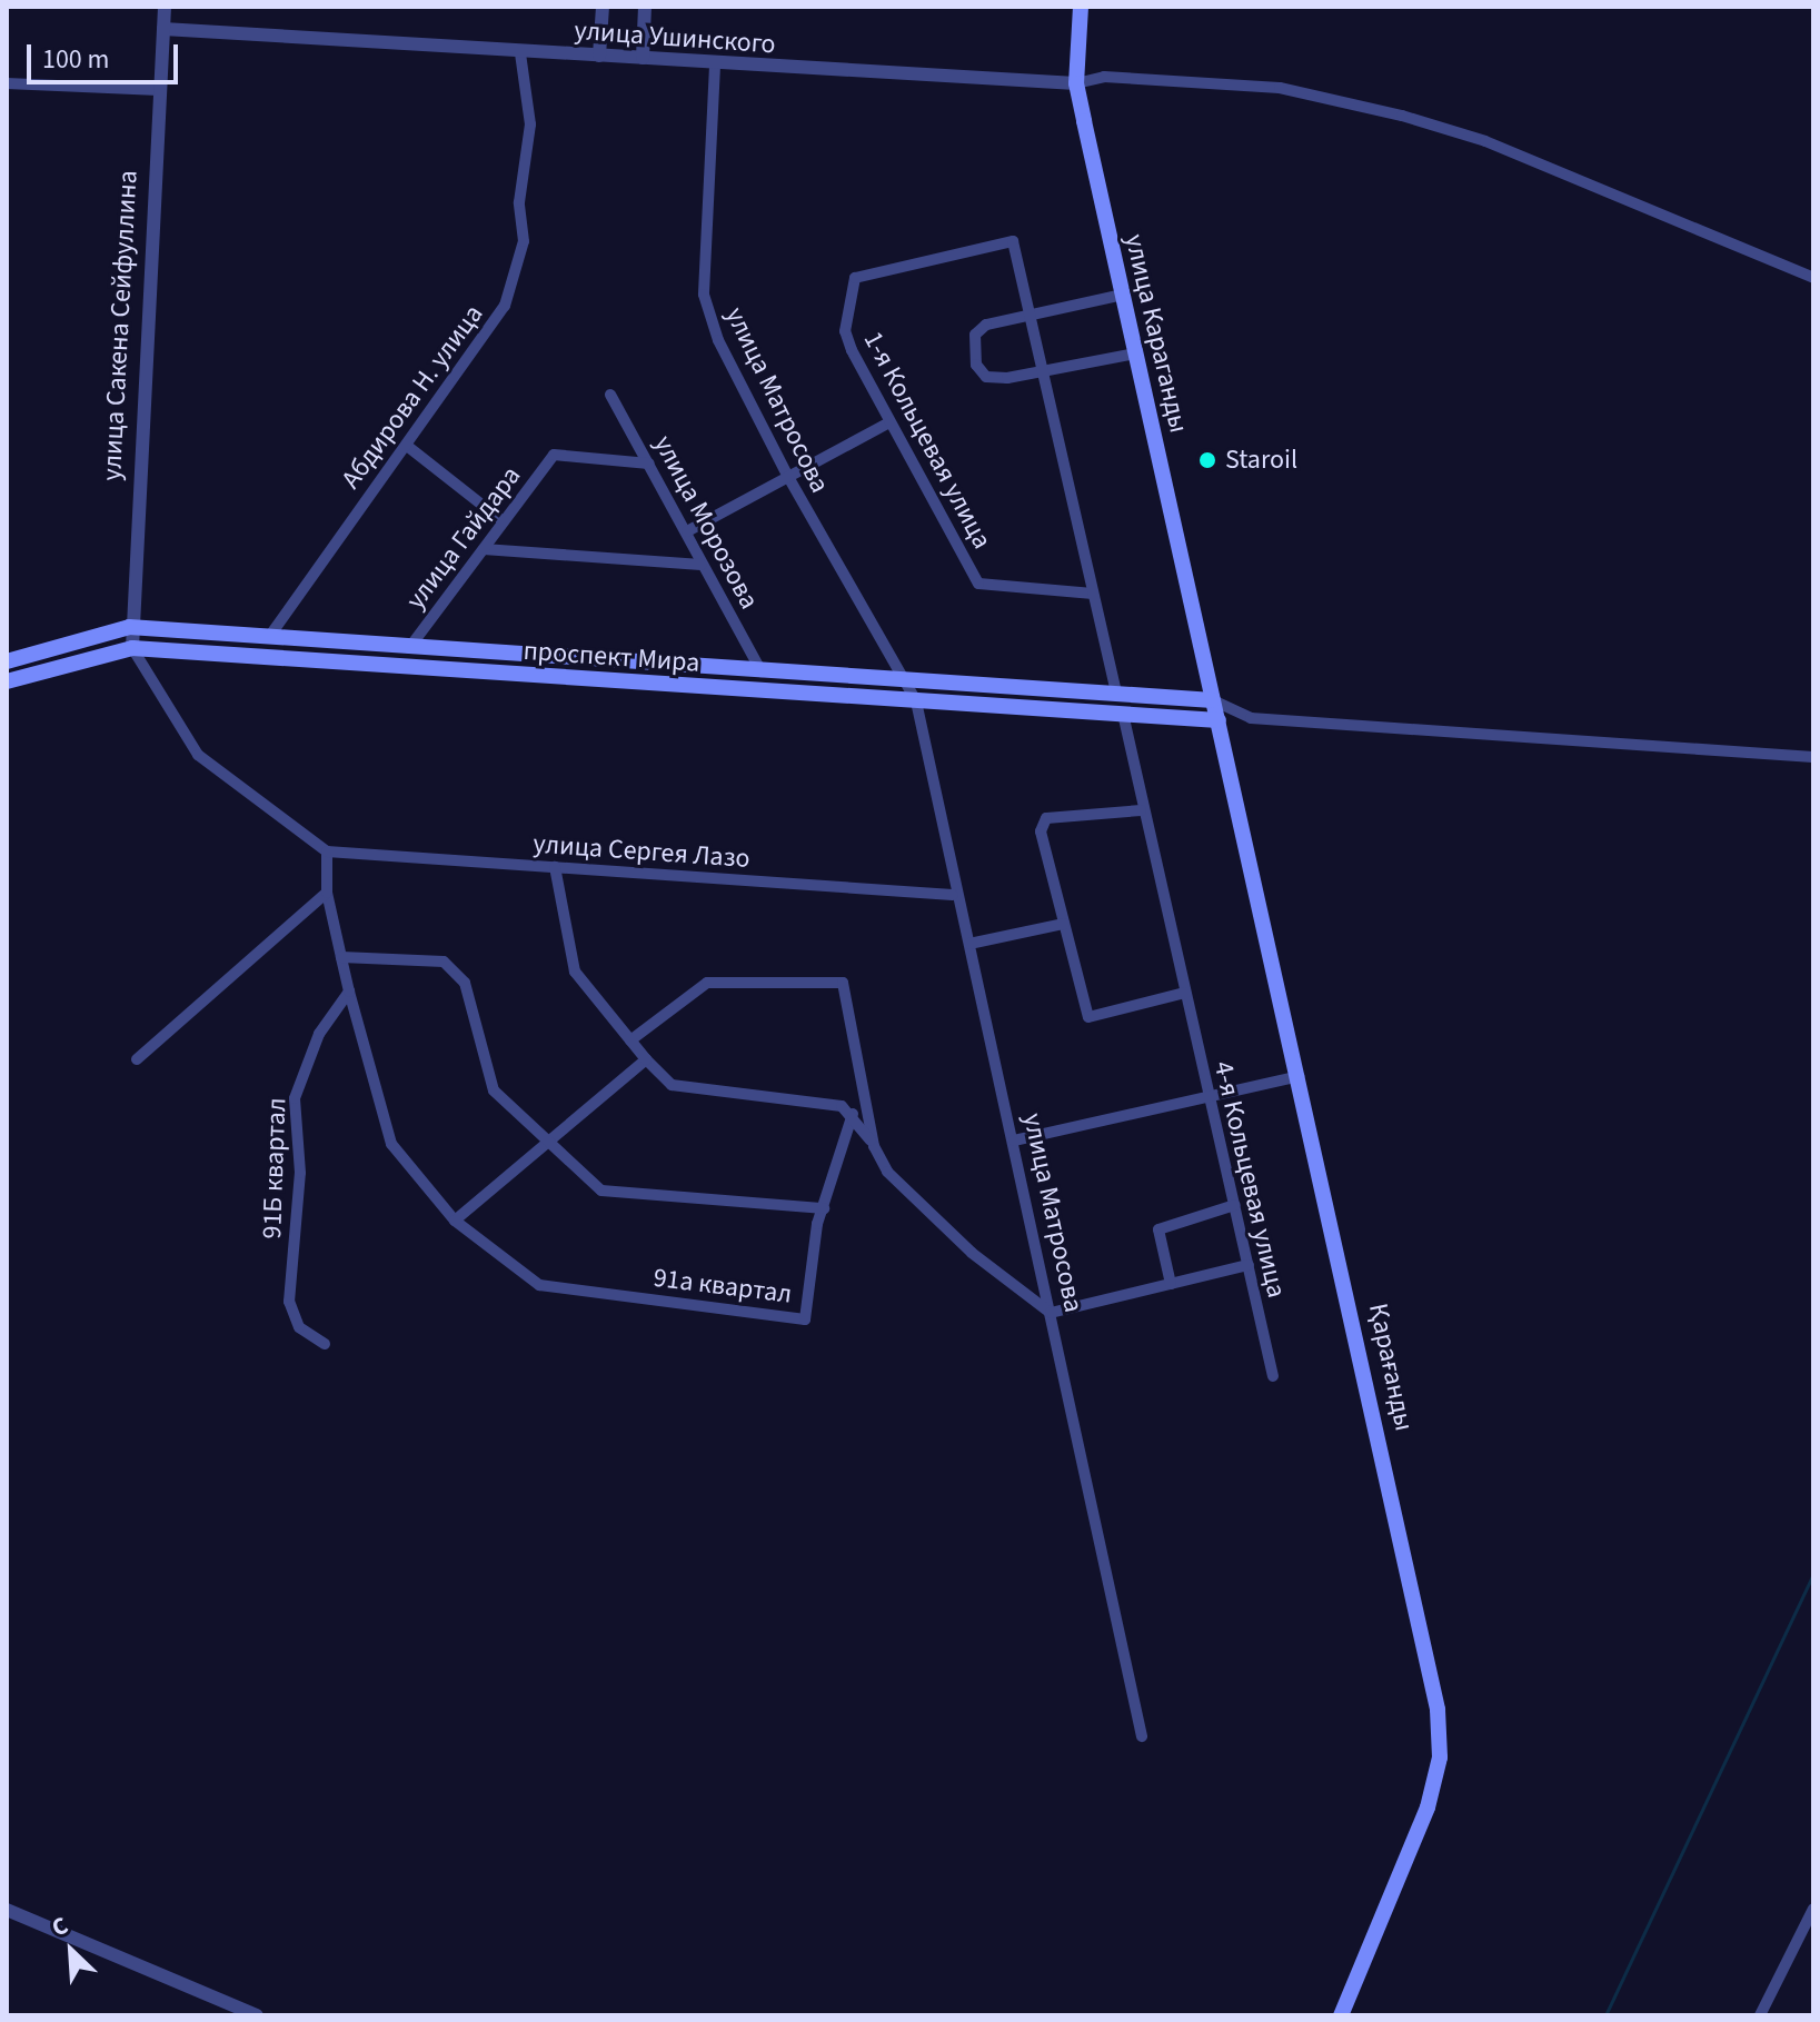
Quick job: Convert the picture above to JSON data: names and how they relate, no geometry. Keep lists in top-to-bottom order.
{
  "streets": {
    "main road": ["улица Караганды", "проспект Мира", "Қарағанды"],
    "street": [
      "улица Ушинского",
      "улица Сакена Сейфуллина",
      "Абдирова Н. улица",
      "улица Матросова",
      "1-я Кольцевая улица",
      "улица Морозова",
      "улица Гайдара",
      "улица Сергея Лазо",
      "91Б квартал",
      "4-я Кольцевая улица",
      "91а квартал"
    ]
  },
  "crossings": [
    ["улица Ушинского", "улица Сакена Сейфуллина"],
    ["улица Ушинского", "улица Караганды"],
    ["улица Ушинского", "Абдирова Н. улица"],
    ["улица Ушинского", "улица Матросова"],
    ["улица Сакена Сейфуллина", "проспект Мира"],
    ["улица Караганды", "проспект Мира"],
    ["улица Караганды", "Қарағанды"],
    ["Абдирова Н. улица", "проспект Мира"],
    ["улица Матросова", "проспект Мира"],
    ["улица Матросова", "улица Сергея Лазо"],
    ["1-я Кольцевая улица", "проспект Мира"],
    ["улица Морозова", "улица Гайдара"],
    ["улица Морозова", "проспект Мира"],
    ["улица Гайдара", "проспект Мира"],
    ["проспект Мира", "4-я Кольцевая улица"],
    ["проспект Мира", "Қарағанды"]
  ],
  "places": ["Staroil"],
  "scale_bar": "100 m",
  "north": "top left"
}
